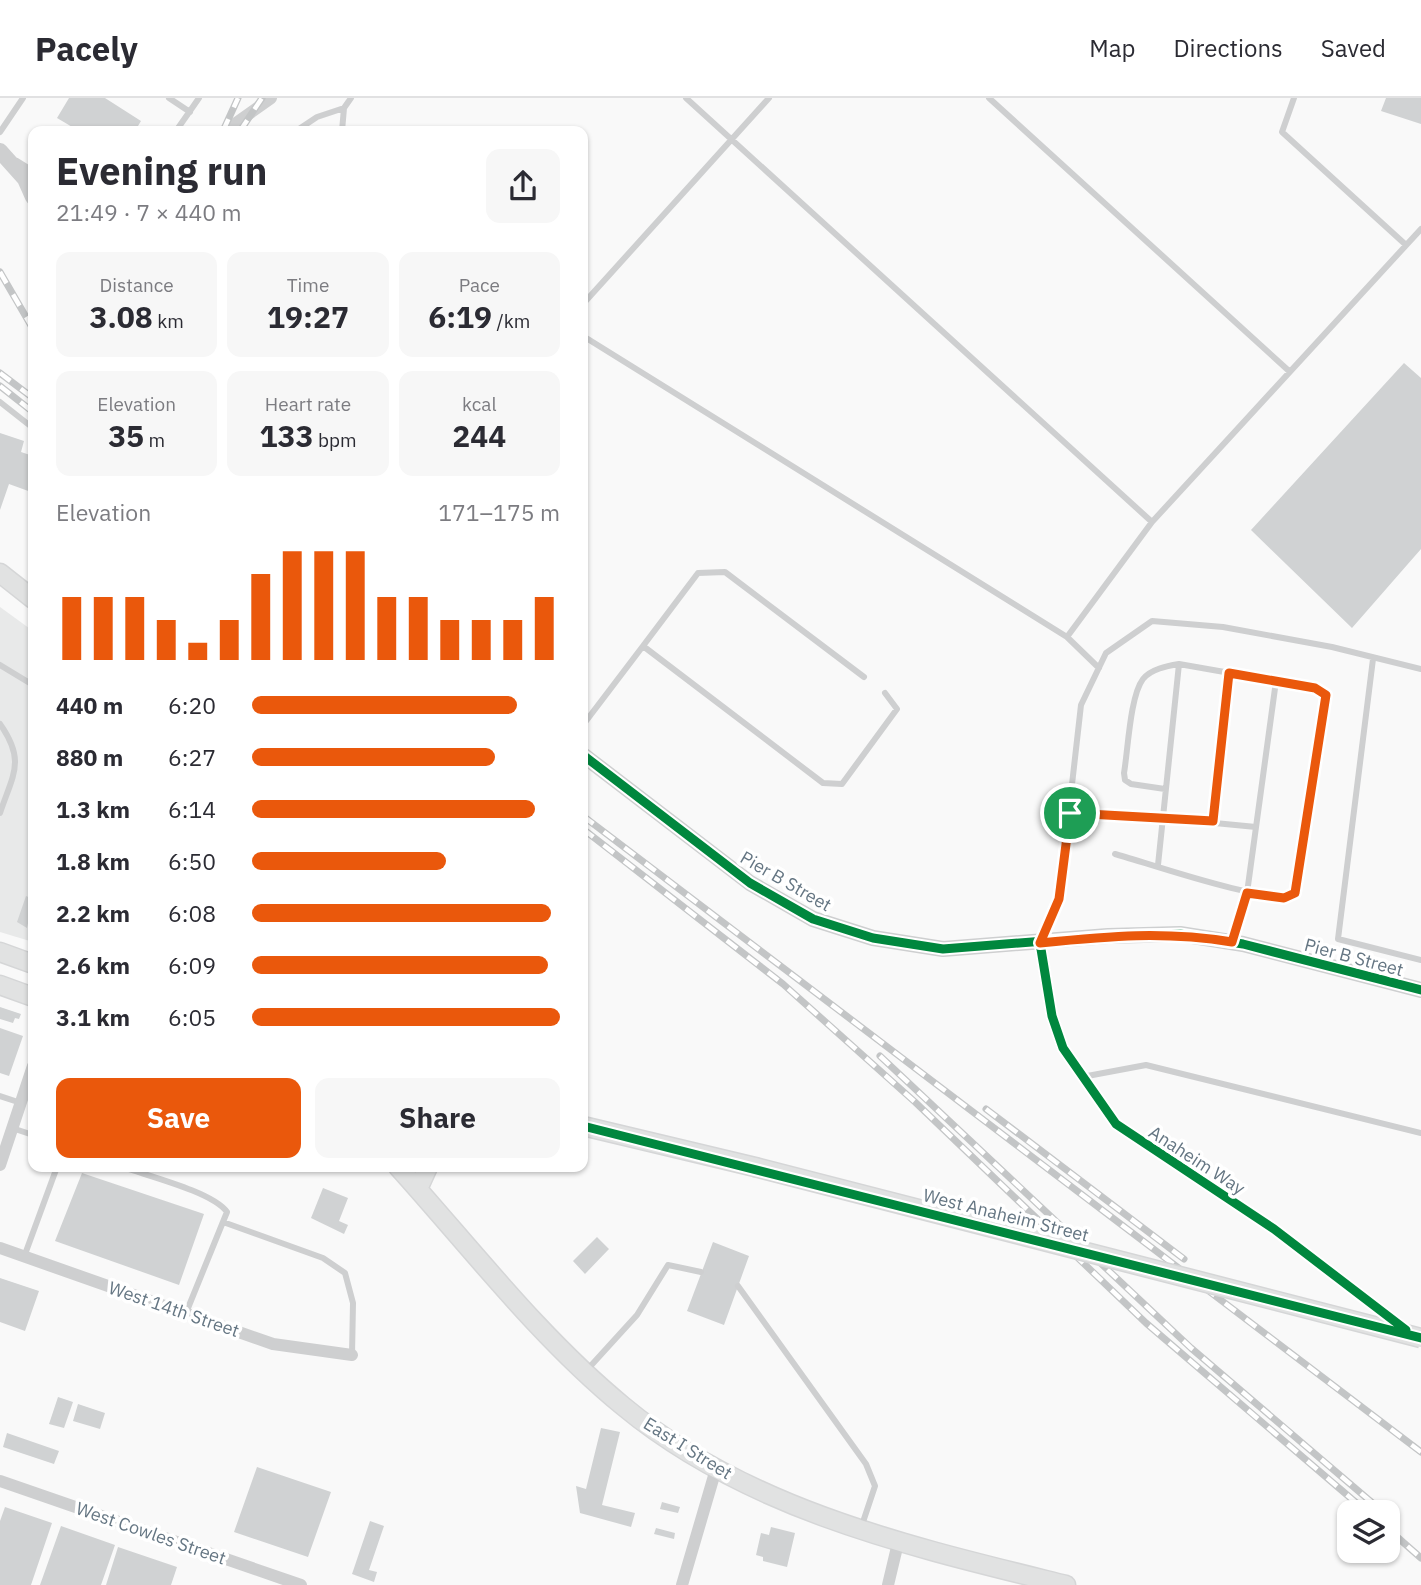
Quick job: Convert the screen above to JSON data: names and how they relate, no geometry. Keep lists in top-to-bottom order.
{
  "streets": {
    "main road": ["West Anaheim Street", "East I Street"],
    "street": [
      "Pier B Street",
      "Anaheim Way",
      "West 14th Street",
      "West Cowles Street"
    ]
  },
  "crossings": [
    ["Pier B Street", "Anaheim Way"],
    ["Anaheim Way", "West Anaheim Street"]
  ],
  "page": {
    "header": "Pacely",
    "nav": ["Map", "Directions", "Saved"],
    "heading": ["Evening run", "21:49 · 7 × 440 m"],
    "stats": [
      ["Distance", "3.08 km"],
      ["Time", "19:27"],
      ["Pace", "6:19 /km"],
      ["Elevation", "35 m"],
      ["Heart rate", "133 bpm"],
      ["kcal", "244"]
    ],
    "chart": ["Elevation", "171–175 m"],
    "list": [
      {
        "name": "440 m",
        "note": "6:20"
      },
      {
        "name": "880 m",
        "note": "6:27"
      },
      {
        "name": "1.3 km",
        "note": "6:14"
      },
      {
        "name": "1.8 km",
        "note": "6:50"
      },
      {
        "name": "2.2 km",
        "note": "6:08"
      },
      {
        "name": "2.6 km",
        "note": "6:09"
      },
      {
        "name": "3.1 km",
        "note": "6:05"
      }
    ],
    "buttons": ["Save", "Share"]
  }
}
